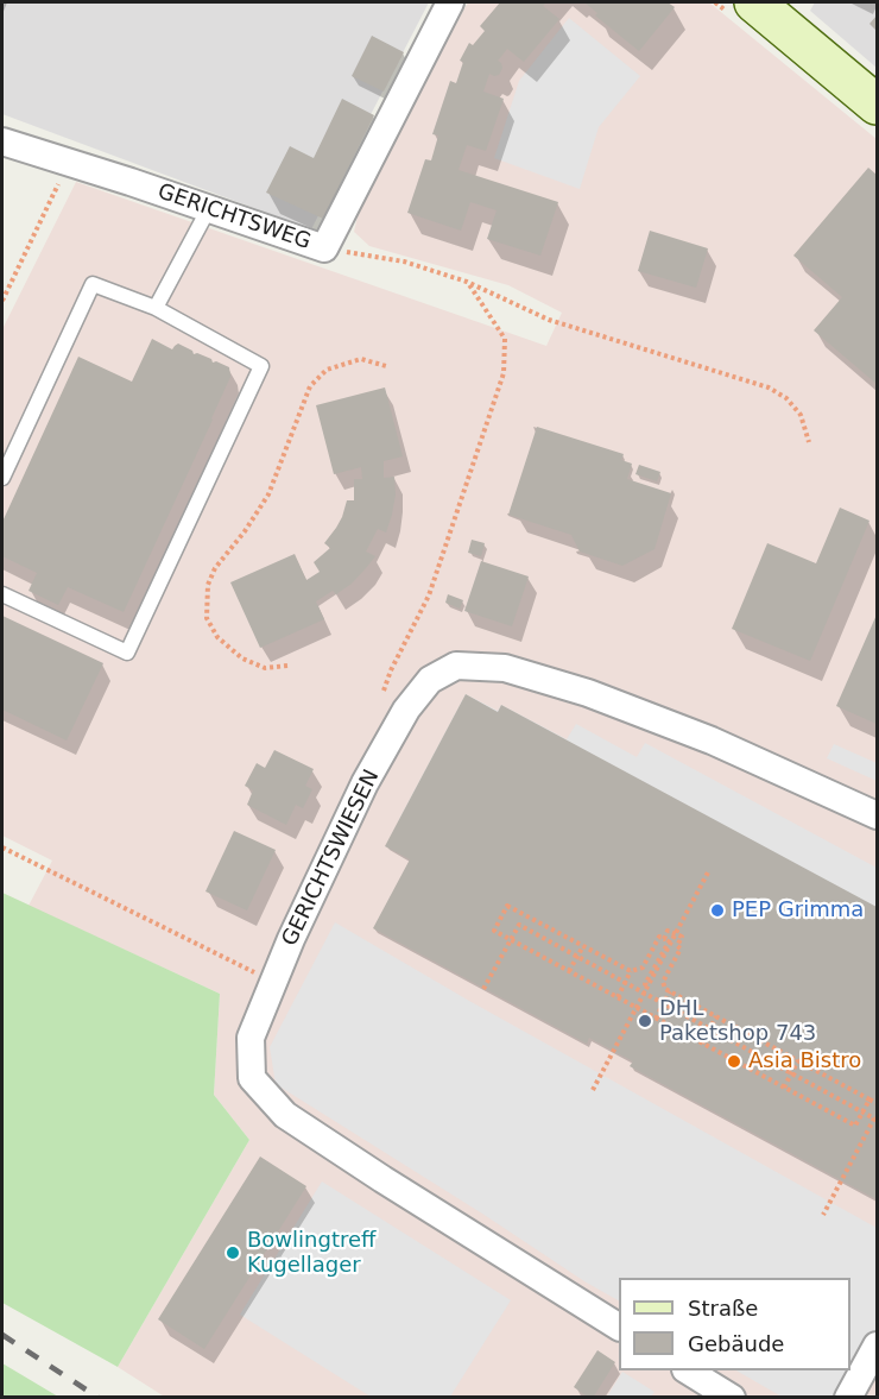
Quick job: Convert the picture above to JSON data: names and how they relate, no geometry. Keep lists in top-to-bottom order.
{
  "streets": {
    "street": ["GERICHTSWEG", "GERICHTSWIESEN"]
  },
  "places": [
    "PEP Grimma",
    "DHL Paketshop 743",
    "Asia Bistro",
    "Bowlingtreff Kugellager"
  ],
  "legend": ["Straße", "Gebäude"]
}
